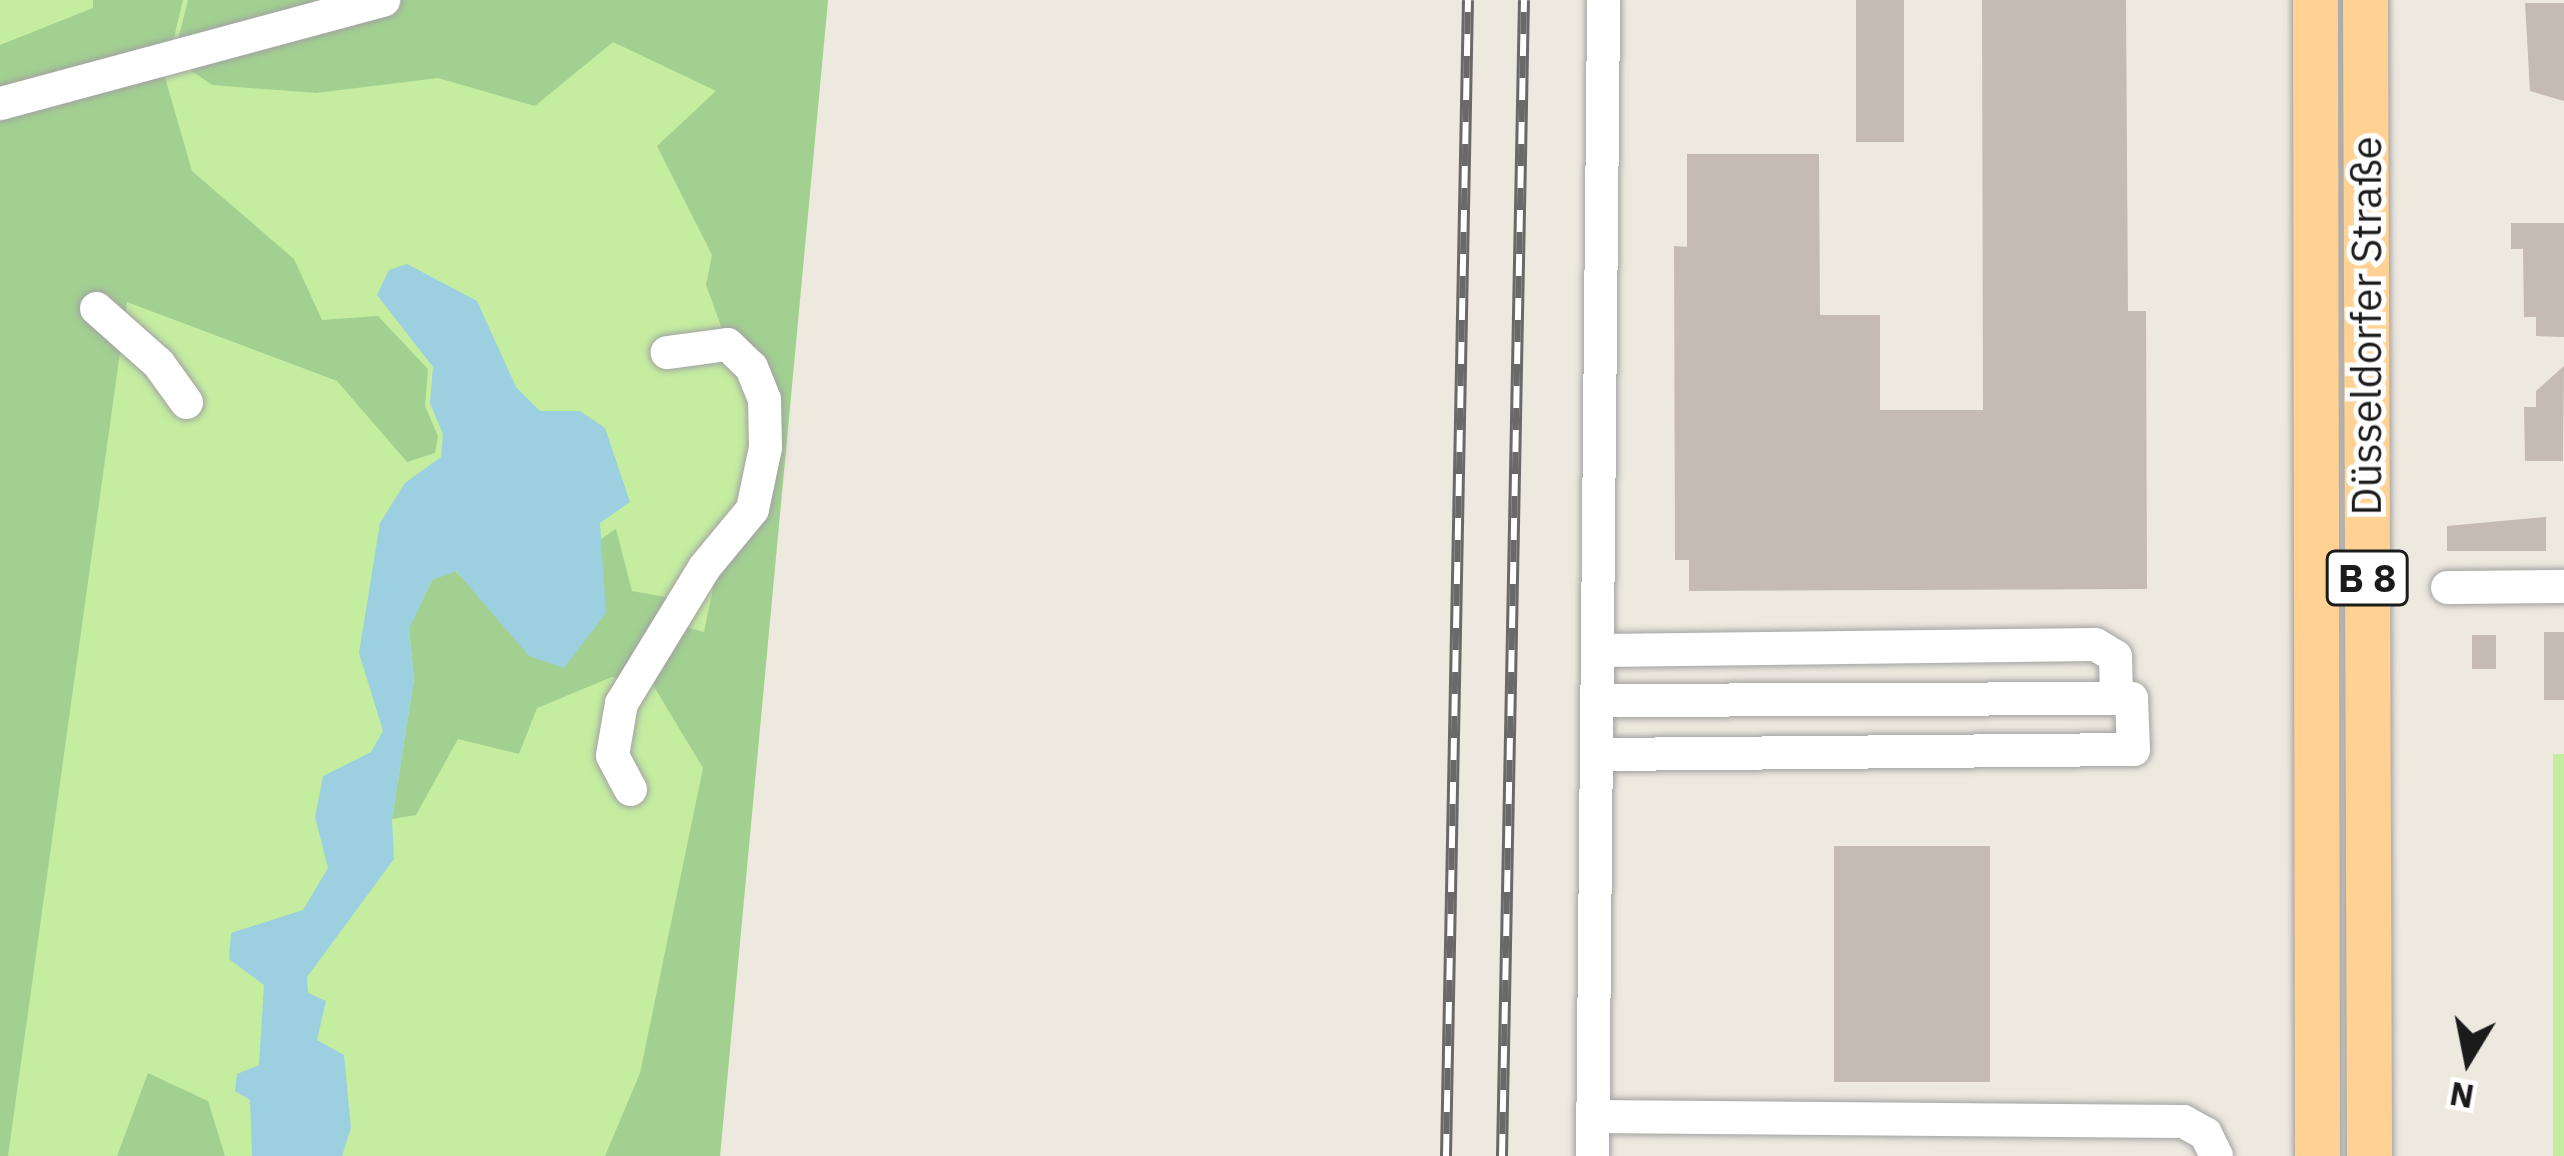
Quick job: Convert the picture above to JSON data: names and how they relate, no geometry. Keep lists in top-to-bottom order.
{
  "streets": {
    "main road": ["Düsseldorfer Straße", "B 8"]
  },
  "north": "bottom"
}
